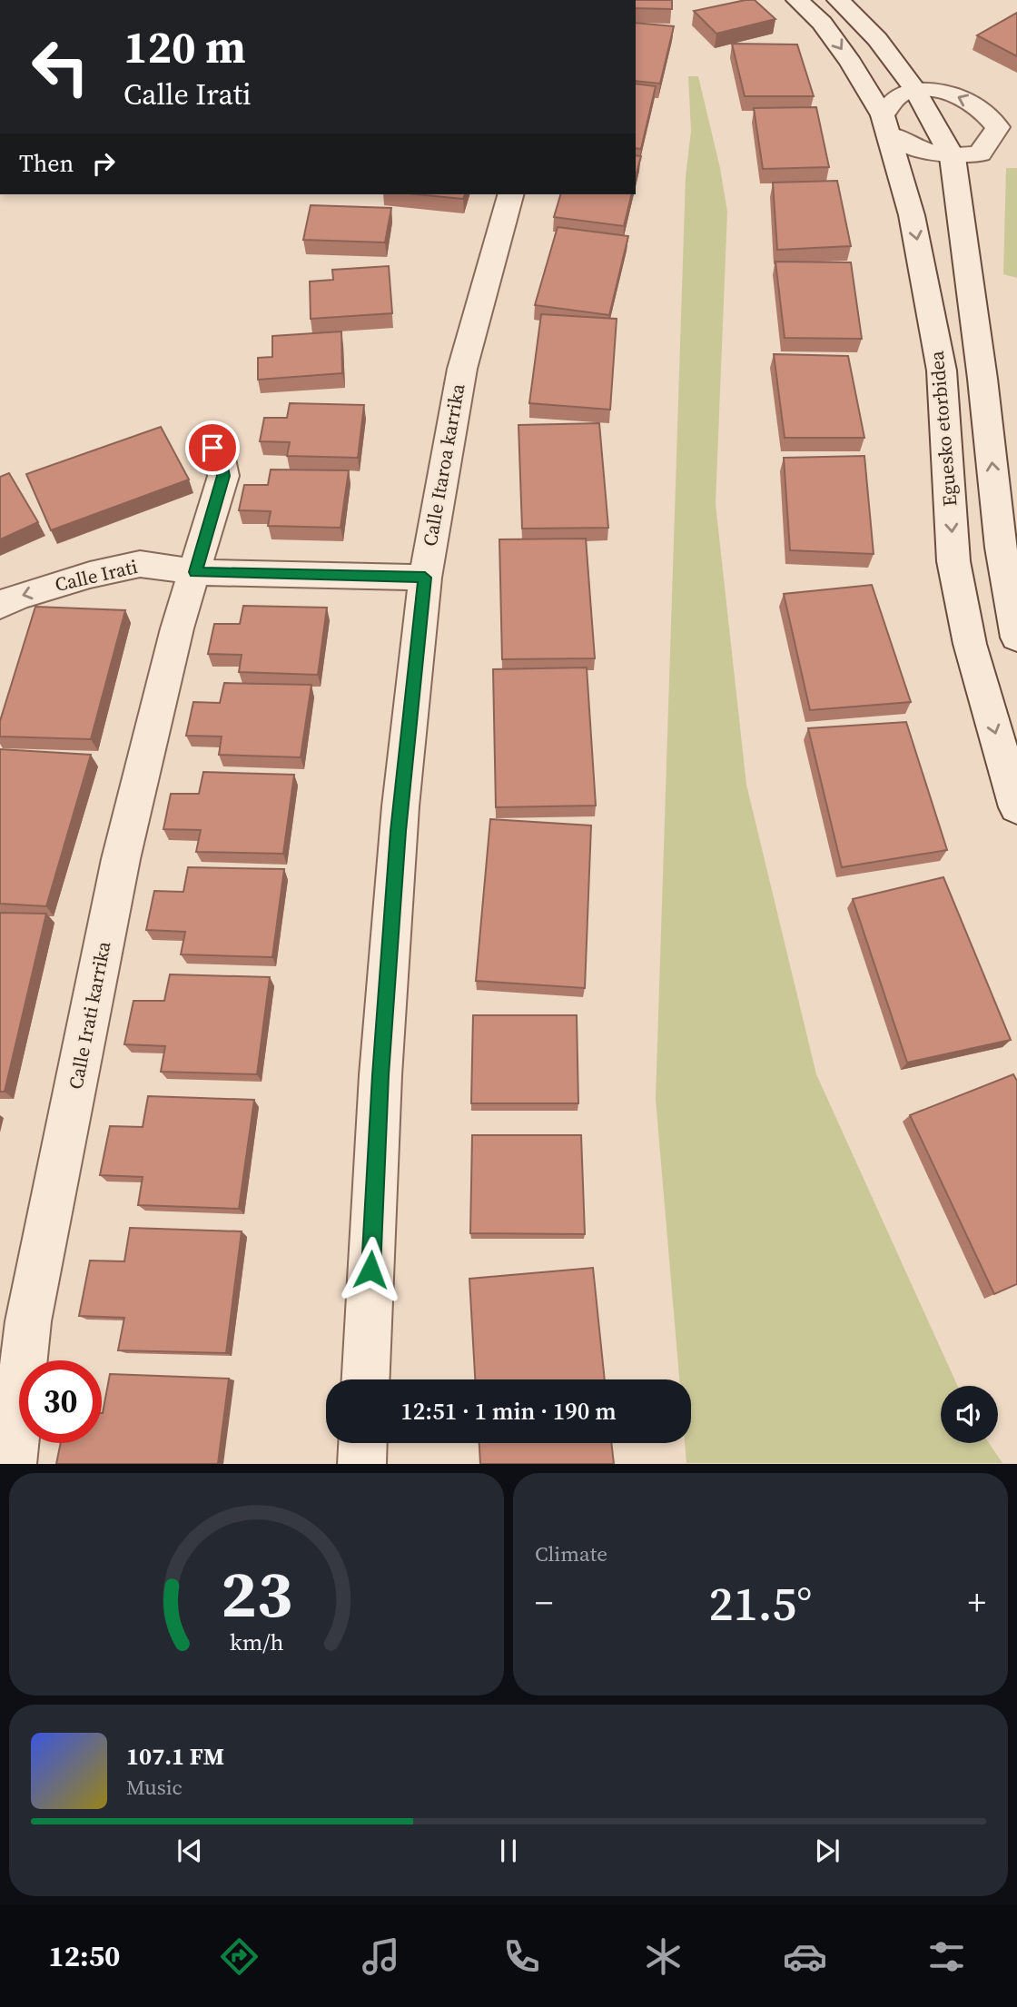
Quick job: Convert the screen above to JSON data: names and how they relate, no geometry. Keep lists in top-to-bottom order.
{
  "streets": {
    "street": [
      "Eguesko etorbidea",
      "Calle Itaroa karrika",
      "Calle Irati",
      "Calle Irati karrika"
    ]
  },
  "crossings": [
    ["Calle Itaroa karrika", "Calle Irati"],
    ["Calle Irati", "Calle Irati karrika"]
  ],
  "one_way": ["Calle Irati"],
  "page": {
    "turn": ["120 m", "Calle Irati"],
    "then": "Then",
    "limit": "30",
    "trip": "12:51 · 1 min · 190 m",
    "tile": "Climate",
    "heat": ["−", "21.5°", "+"],
    "song": ["107.1 FM", "Music"],
    "tabs": "12:50",
    "gauge": ["23", "km/h"]
  }
}
